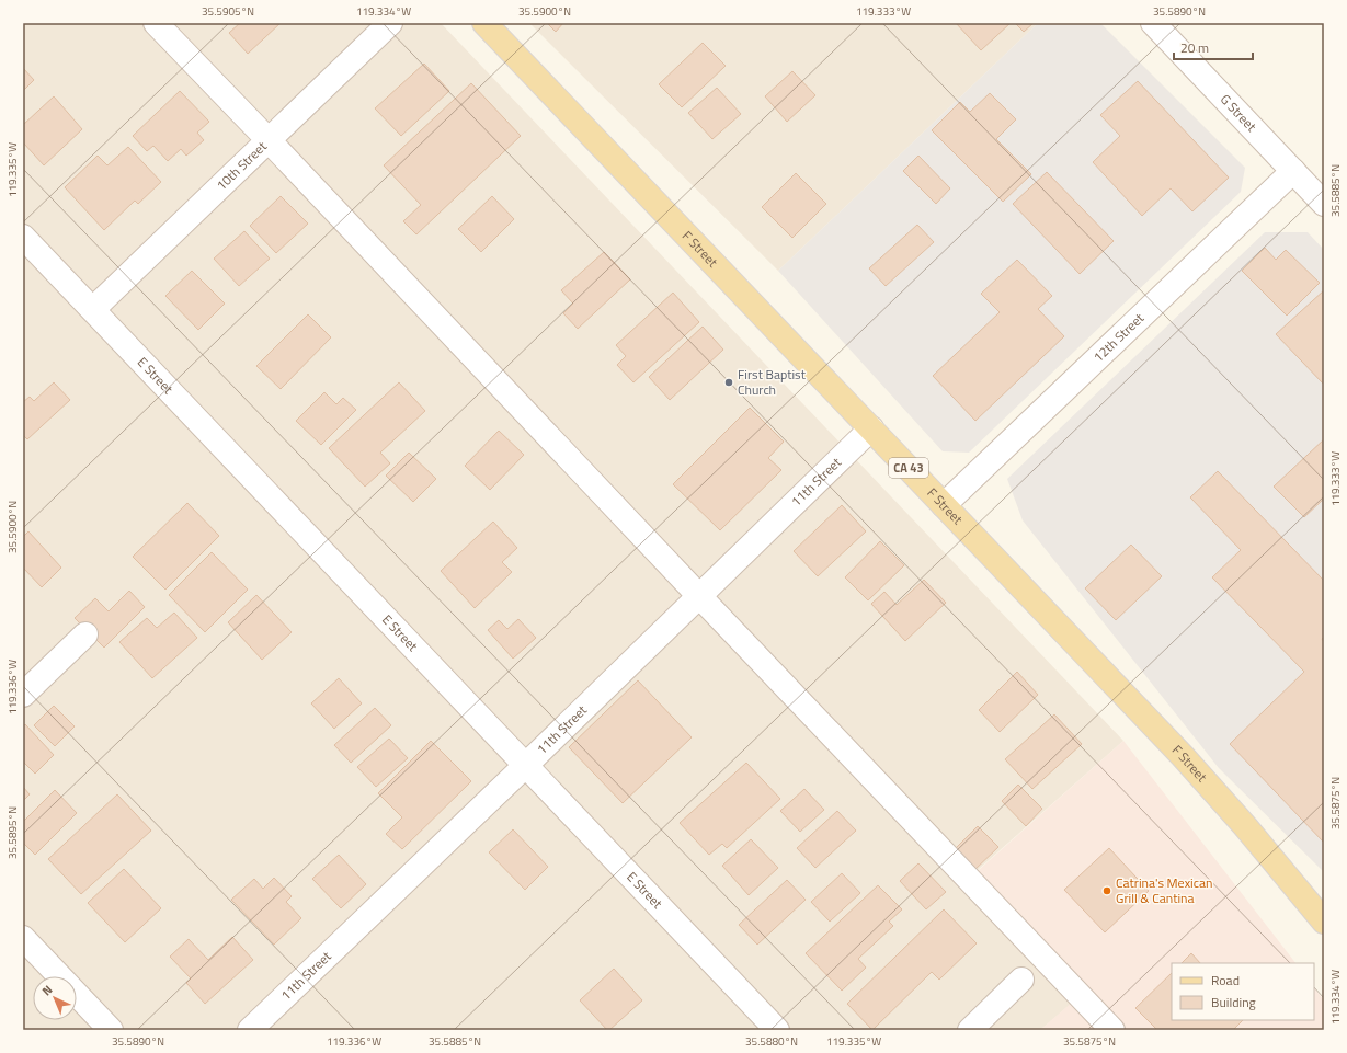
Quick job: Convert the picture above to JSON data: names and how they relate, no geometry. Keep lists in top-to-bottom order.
{
  "streets": {
    "main road": ["F Street", "CA 43"],
    "street": [
      "G Street",
      "10th Street",
      "12th Street",
      "E Street",
      "11th Street"
    ]
  },
  "crossings": [
    ["G Street", "12th Street"],
    ["10th Street", "E Street"],
    ["F Street", "12th Street"],
    ["F Street", "11th Street"],
    ["E Street", "11th Street"]
  ],
  "places": ["First Baptist Church", "Catrina's Mexican Grill & Cantina"],
  "legend": ["Road", "Building"],
  "scale_bar": "20 m",
  "north": "top left",
  "coordinates": [
    "35.5905°N",
    "119.334°W",
    "35.5900°N",
    "119.333°W",
    "35.5890°N",
    "119.335°W",
    "35.5885°N",
    "119.336°W",
    "35.5875°N",
    "35.5895°N",
    "35.5880°N"
  ]
}
